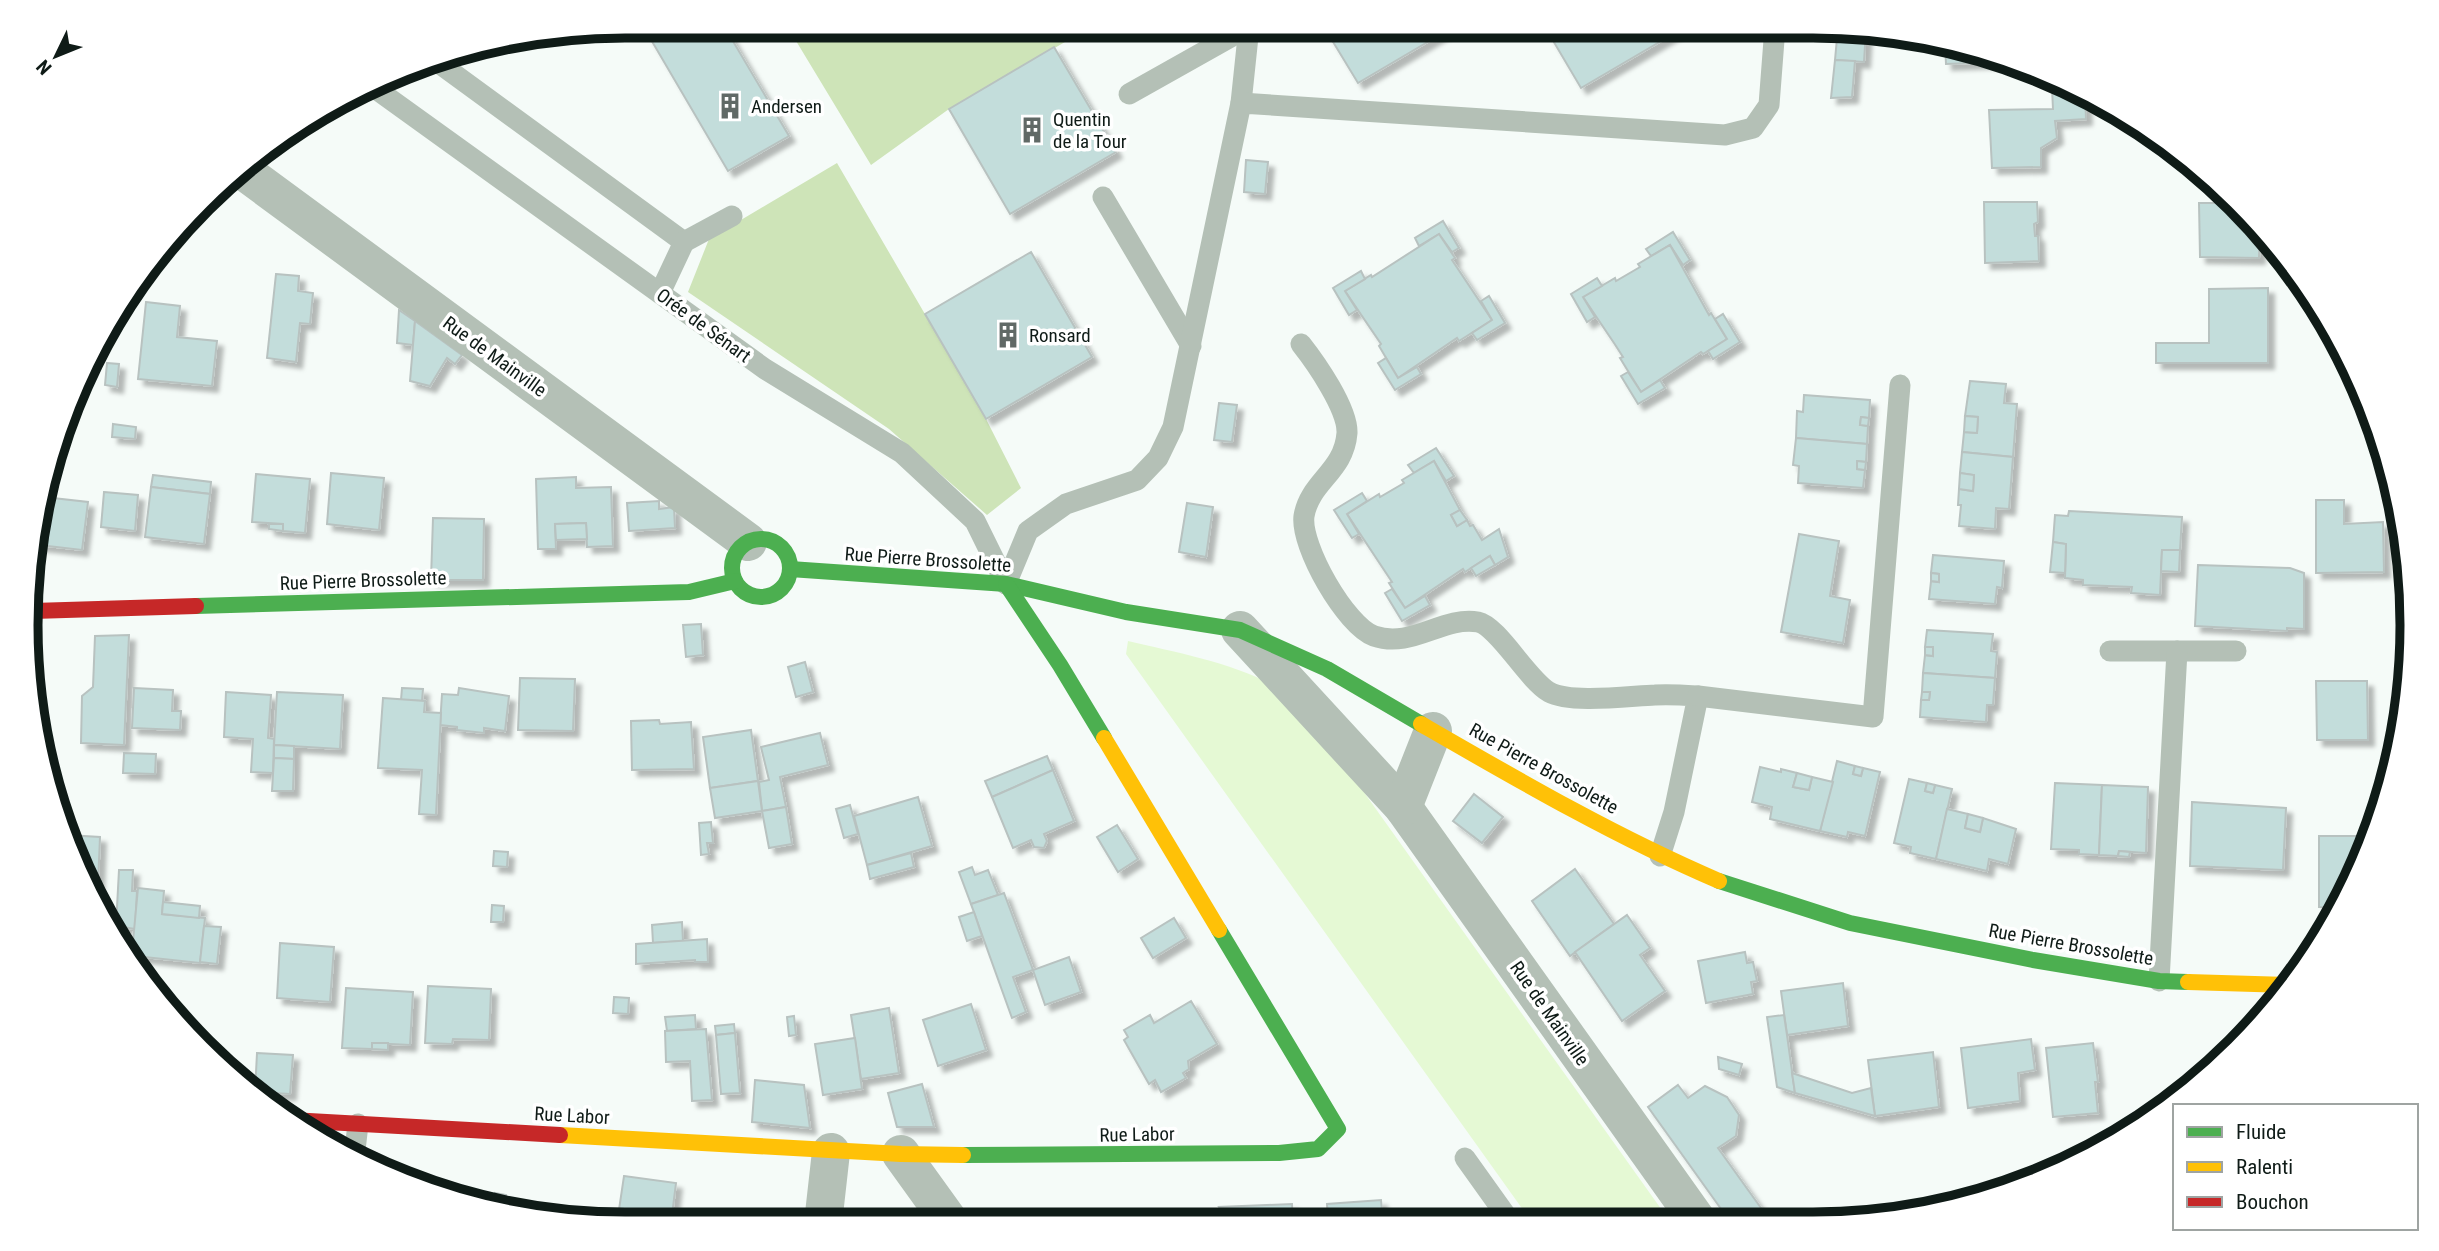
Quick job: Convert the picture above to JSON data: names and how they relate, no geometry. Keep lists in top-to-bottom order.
{
  "streets": {
    "street": ["Rue de Mainville", "Rue Pierre Brossolette", "Rue Labor"],
    "lane": ["Orée de Sénart"]
  },
  "crossings": [
    ["Orée de Sénart", "Rue Pierre Brossolette"],
    ["Orée de Sénart", "Rue Labor"],
    ["Rue de Mainville", "Rue Pierre Brossolette"],
    ["Rue Pierre Brossolette", "Rue Labor"]
  ],
  "places": {
    "building": ["Andersen", "Quentin de la Tour", "Ronsard"]
  },
  "legend": ["Fluide", "Ralenti", "Bouchon"],
  "north": "bottom left"
}
